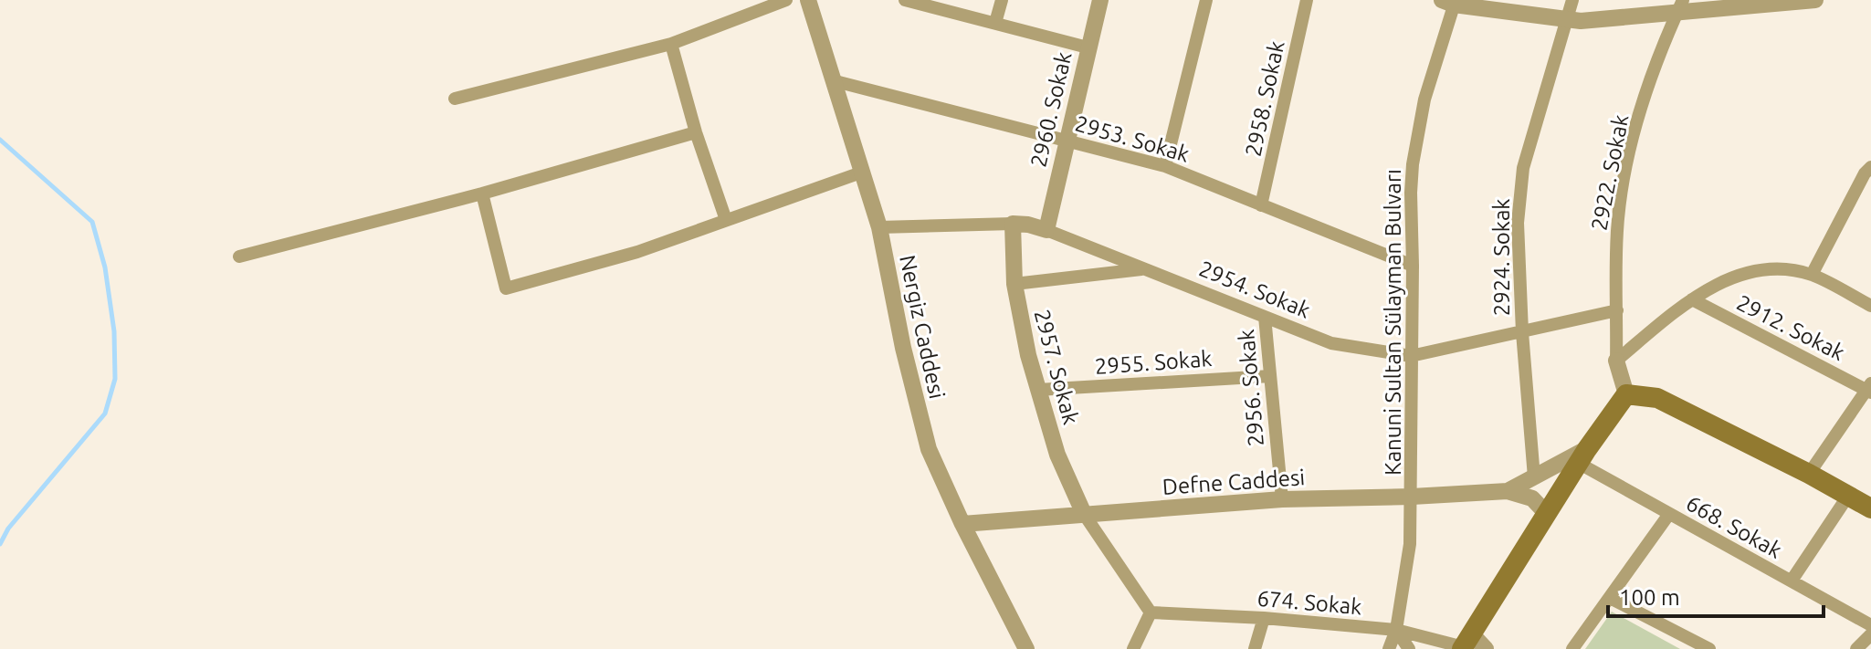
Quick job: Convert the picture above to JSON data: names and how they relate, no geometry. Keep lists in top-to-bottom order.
{
  "streets": {
    "street": [
      "2958. Sokak",
      "2960. Sokak",
      "2953. Sokak",
      "2922. Sokak",
      "2924. Sokak",
      "2954. Sokak",
      "Kanuni Sultan Sülayman Bulvarı",
      "Nergiz Caddesi",
      "2912. Sokak",
      "2955. Sokak",
      "2957. Sokak",
      "2956. Sokak",
      "Defne Caddesi",
      "668. Sokak",
      "674. Sokak"
    ]
  },
  "crossings": [
    ["2958. Sokak", "2953. Sokak"],
    ["2960. Sokak", "2953. Sokak"],
    ["2960. Sokak", "2954. Sokak"],
    ["2953. Sokak", "Kanuni Sultan Sülayman Bulvarı"],
    ["2953. Sokak", "Nergiz Caddesi"],
    ["2922. Sokak", "2954. Sokak"],
    ["2924. Sokak", "2954. Sokak"],
    ["2954. Sokak", "Kanuni Sultan Sülayman Bulvarı"],
    ["2954. Sokak", "Nergiz Caddesi"],
    ["2954. Sokak", "2957. Sokak"],
    ["2954. Sokak", "2956. Sokak"],
    ["Kanuni Sultan Sülayman Bulvarı", "Defne Caddesi"],
    ["Kanuni Sultan Sülayman Bulvarı", "674. Sokak"],
    ["Nergiz Caddesi", "Defne Caddesi"],
    ["2955. Sokak", "2957. Sokak"],
    ["2955. Sokak", "2956. Sokak"],
    ["2957. Sokak", "Defne Caddesi"],
    ["2956. Sokak", "Defne Caddesi"]
  ],
  "scale_bar": "100 m"
}
